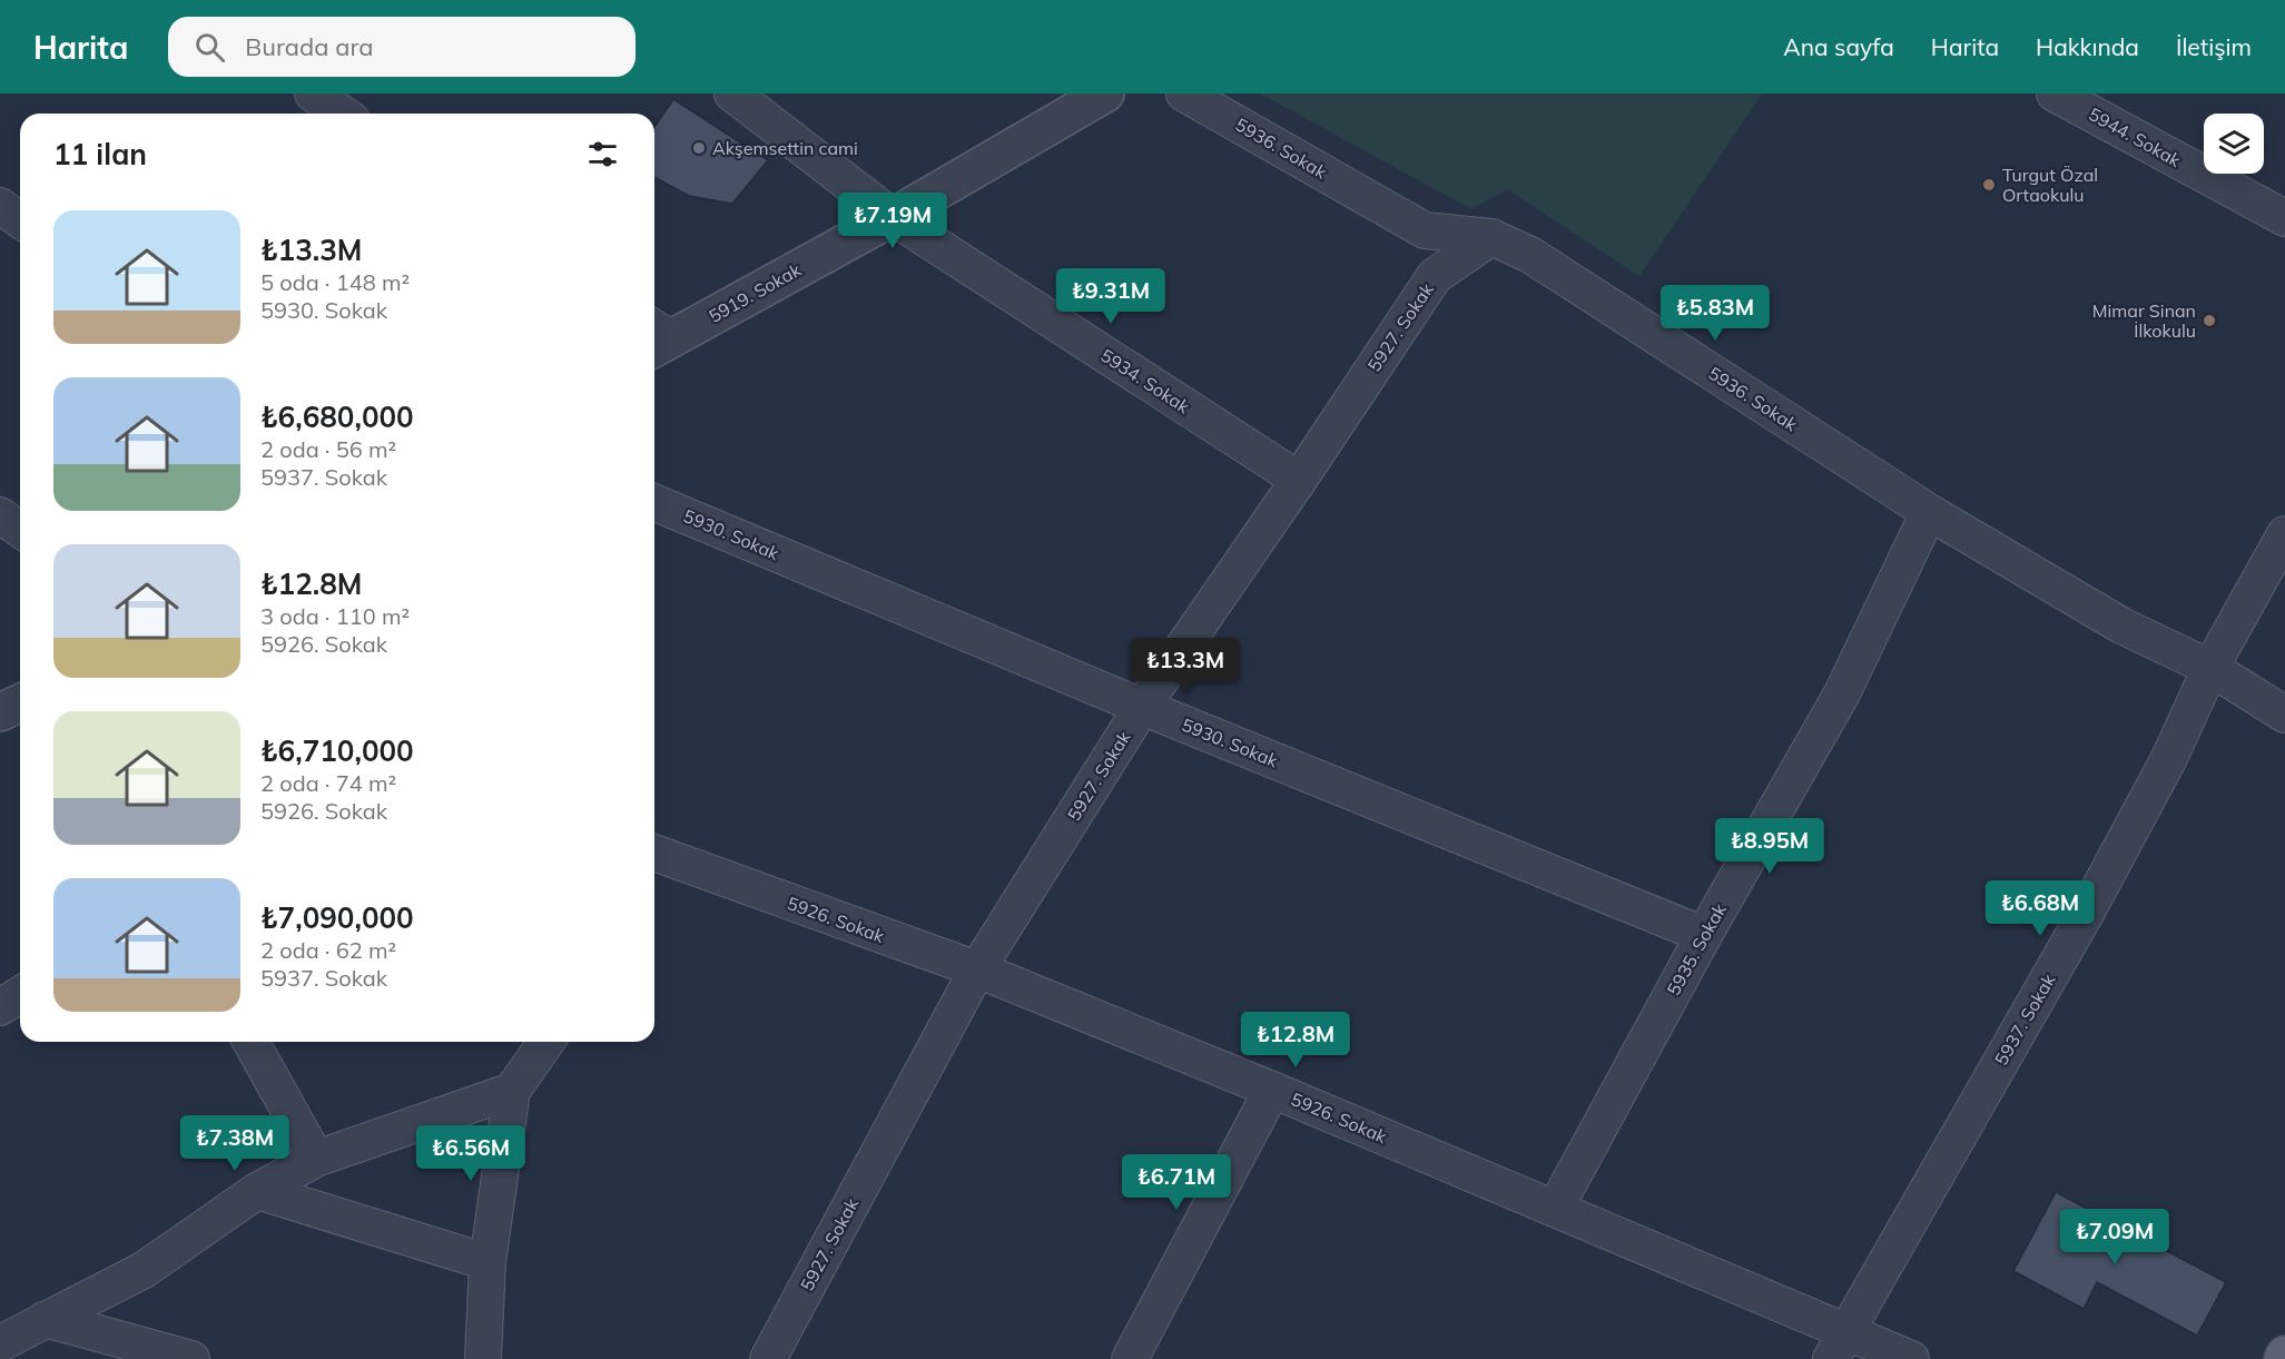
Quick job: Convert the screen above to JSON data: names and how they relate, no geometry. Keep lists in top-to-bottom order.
{
  "streets": {
    "street": [
      "5944. Sokak",
      "5936. Sokak",
      "5919. Sokak",
      "5927. Sokak",
      "5934. Sokak",
      "5930. Sokak",
      "5926. Sokak",
      "5935. Sokak",
      "5937. Sokak"
    ]
  },
  "crossings": [
    ["5936. Sokak", "5927. Sokak"],
    ["5936. Sokak", "5935. Sokak"],
    ["5936. Sokak", "5937. Sokak"],
    ["5919. Sokak", "5934. Sokak"],
    ["5927. Sokak", "5934. Sokak"],
    ["5927. Sokak", "5930. Sokak"],
    ["5927. Sokak", "5926. Sokak"],
    ["5930. Sokak", "5935. Sokak"],
    ["5926. Sokak", "5935. Sokak"],
    ["5926. Sokak", "5937. Sokak"]
  ],
  "places": ["Akşemsettin cami", "Turgut Özal Ortaokulu", "Mimar Sinan İlkokulu"],
  "page": {
    "header": "Harita",
    "search": "Burada ara",
    "nav": [
      "Ana sayfa",
      "Harita",
      "Hakkında",
      "İletişim"
    ],
    "heading": "11 ilan",
    "price": [
      "₺7.19M",
      "₺9.31M",
      "₺5.83M",
      "₺13.3M",
      "₺8.95M",
      "₺6.68M",
      "₺12.8M",
      "₺7.38M",
      "₺6.56M",
      "₺6.71M",
      "₺7.09M"
    ],
    "list": [
      {
        "name": "₺13.3M",
        "note": "5 oda · 148 m² · 5930. Sokak"
      },
      {
        "name": "₺6,680,000",
        "note": "2 oda · 56 m² · 5937. Sokak"
      },
      {
        "name": "₺12.8M",
        "note": "3 oda · 110 m² · 5926. Sokak"
      },
      {
        "name": "₺6,710,000",
        "note": "2 oda · 74 m² · 5926. Sokak"
      },
      {
        "name": "₺7,090,000",
        "note": "2 oda · 62 m² · 5937. Sokak"
      }
    ]
  }
}
